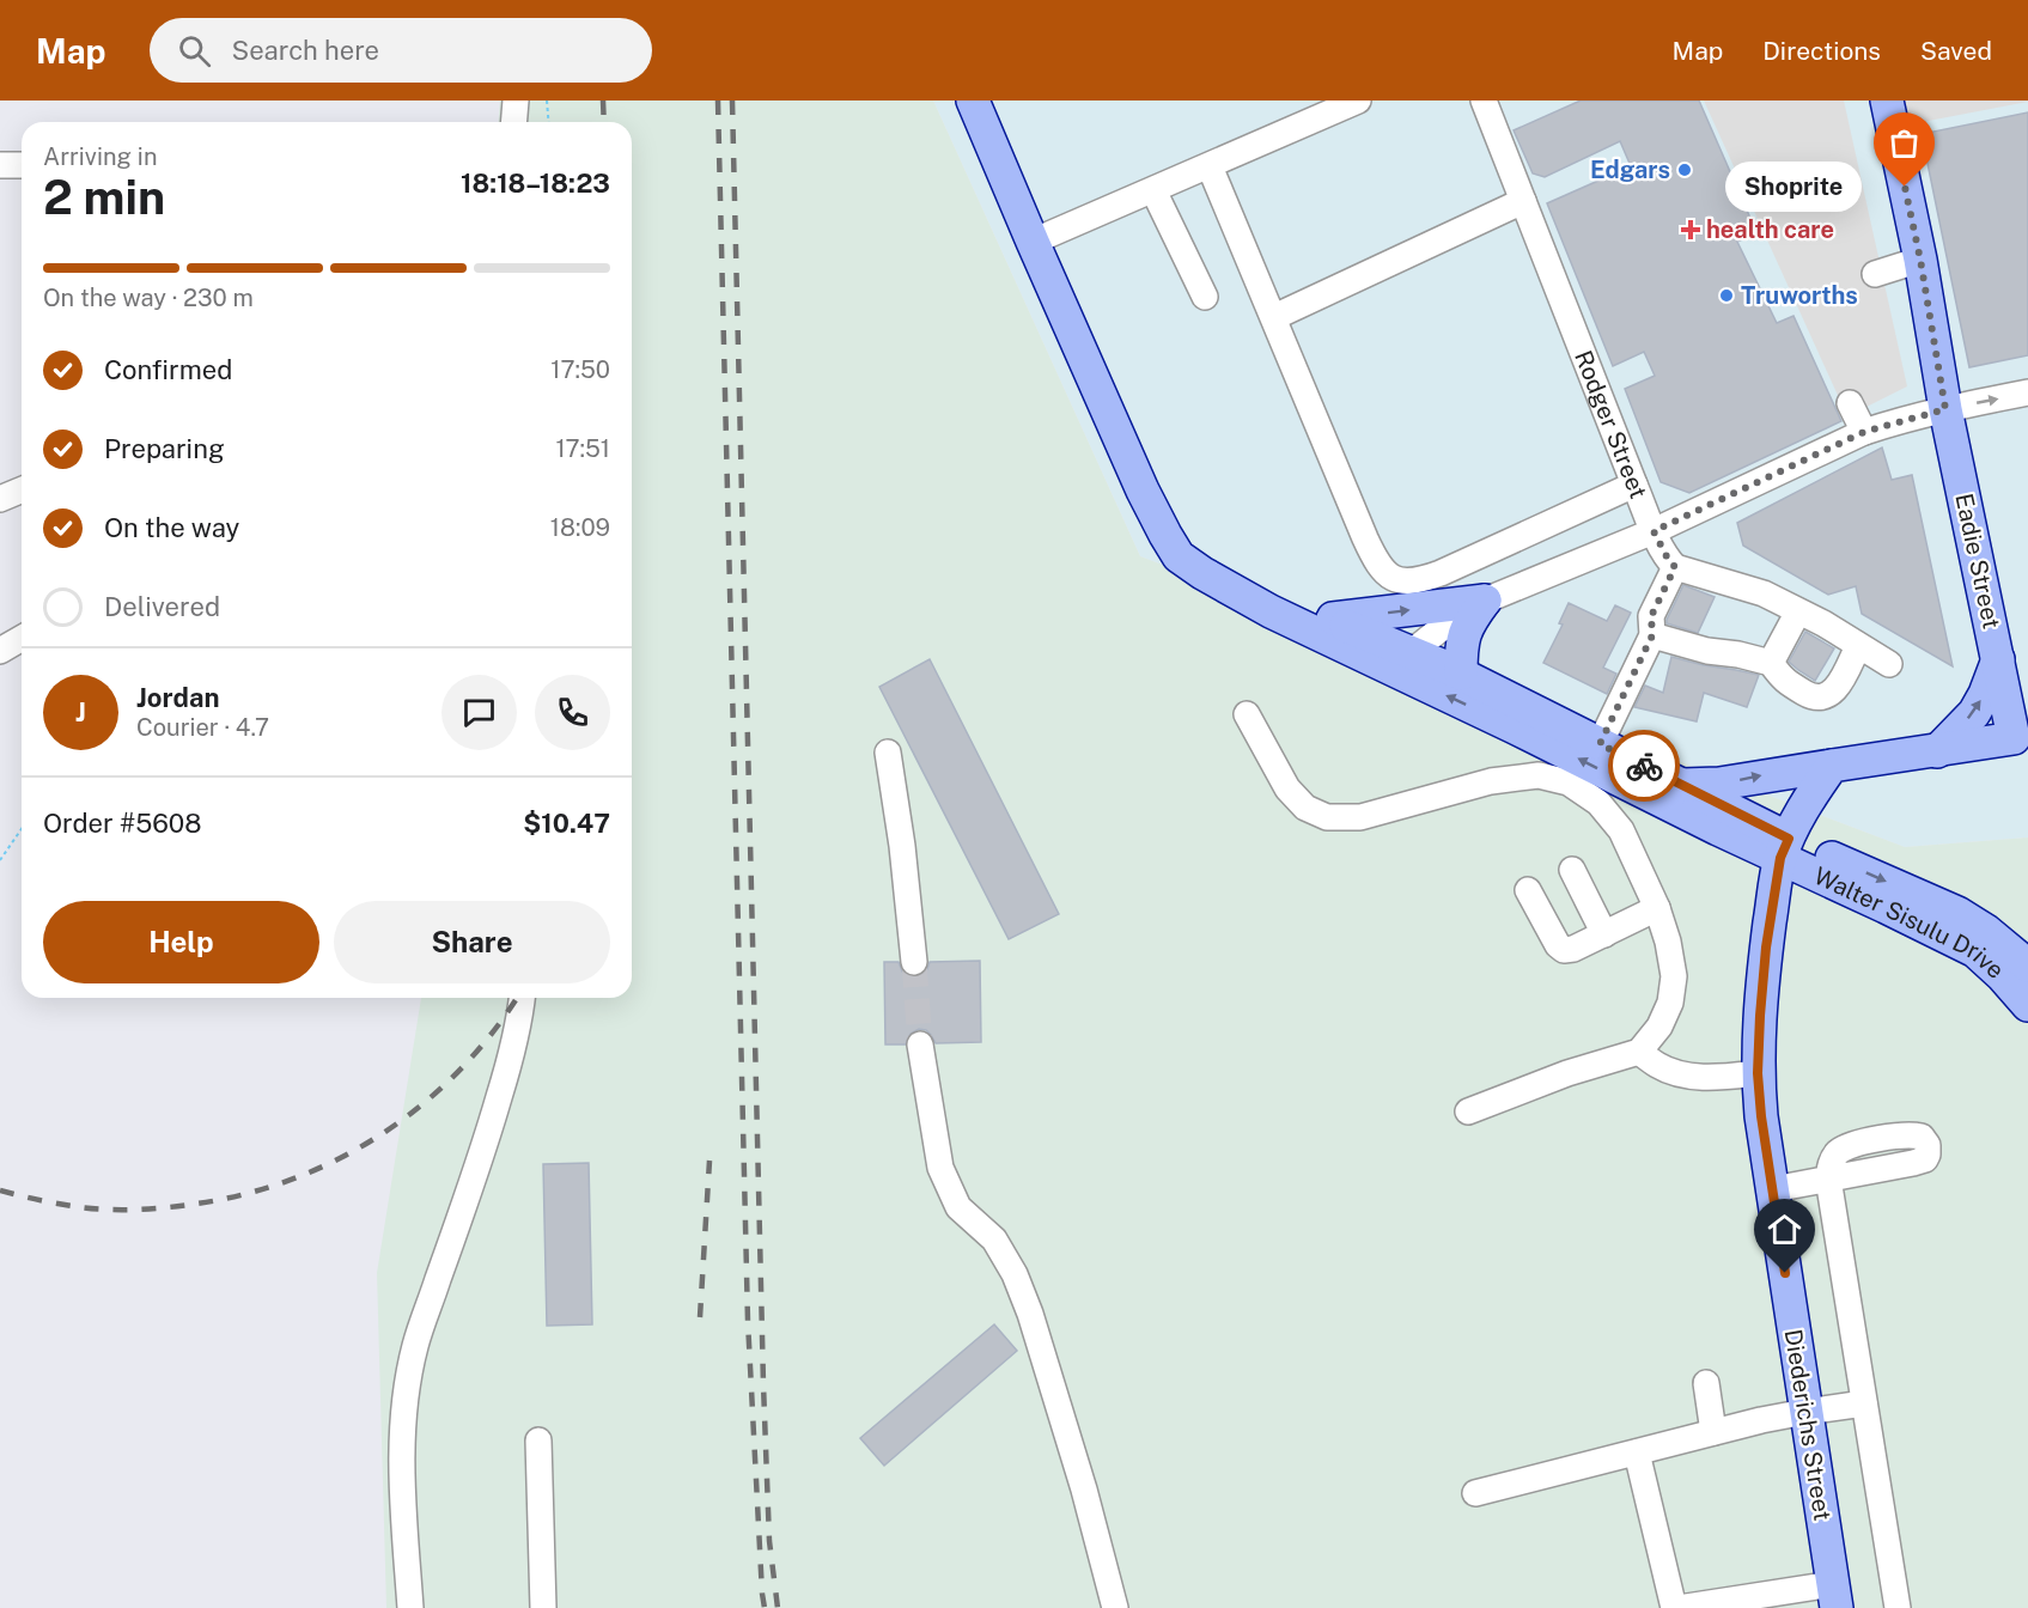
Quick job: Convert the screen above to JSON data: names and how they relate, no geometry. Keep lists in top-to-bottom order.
{
  "streets": {
    "main road": ["Eadie Street", "Walter Sisulu Drive", "Diederichs Street"],
    "street": ["Rodger Street"]
  },
  "crossings": [
    ["Walter Sisulu Drive", "Diederichs Street"]
  ],
  "places": {
    "other": ["Edgars", "Shoprite", "Truworths"],
    "health": ["health care"]
  },
  "page": {
    "header": "Map",
    "search": "Search here",
    "nav": ["Map", "Directions", "Saved"],
    "heading": ["2 min", "Arriving in", "18:18–18:23"],
    "panel": [
      "Jordan",
      "Courier · 4.7",
      "Order #5608",
      "$10.47"
    ],
    "bubble": "Shoprite",
    "bar": "On the way · 230 m",
    "list": [
      ["Confirmed", "17:50"],
      ["Preparing", "17:51"],
      ["On the way", "18:09"],
      "Delivered"
    ],
    "round": "J",
    "buttons": ["Help", "Share"]
  }
}
